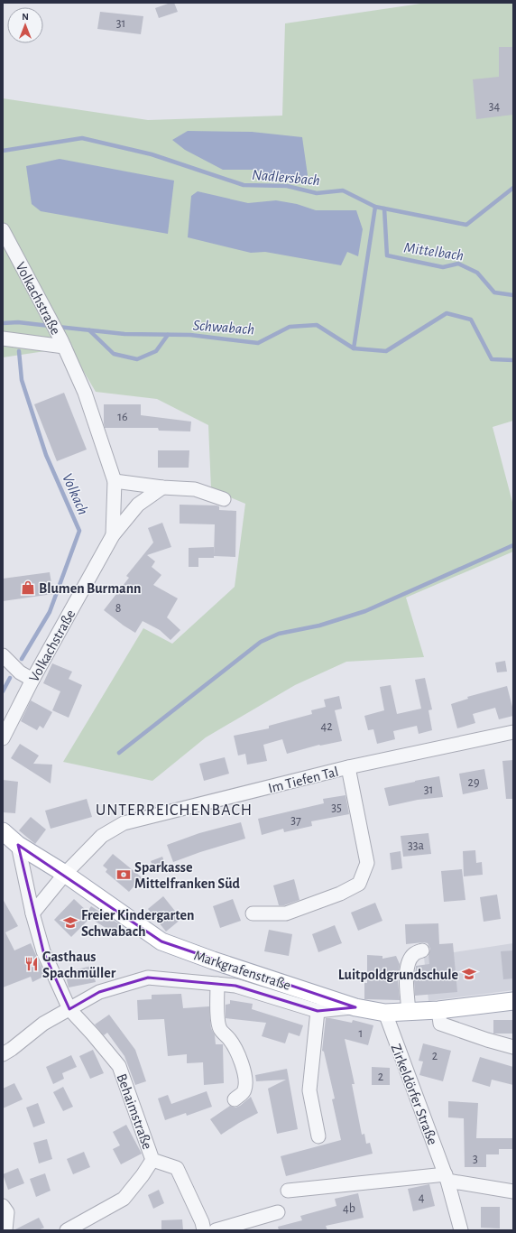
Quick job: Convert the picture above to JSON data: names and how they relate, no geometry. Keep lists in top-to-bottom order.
{
  "streets": {
    "main road": ["Markgrafenstraße"],
    "street": [
      "Volkachstraße",
      "Im Tiefen Tal",
      "Zirkeldörfer Straße",
      "Behaimstraße"
    ]
  },
  "crossings": [
    ["Im Tiefen Tal", "Markgrafenstraße"],
    ["Im Tiefen Tal", "Behaimstraße"],
    ["Markgrafenstraße", "Zirkeldörfer Straße"],
    ["Markgrafenstraße", "Behaimstraße"]
  ],
  "districts": ["UNTERREICHENBACH"],
  "water": [
    "Nadlersbach",
    "Mittelbach",
    "Schwabach",
    "Volkach"
  ],
  "places": {
    "shop": ["Blumen Burmann"],
    "bank": ["Sparkasse Mittelfranken Süd"],
    "school or university": ["Freier Kindergarten Schwabach", "Luitpoldgrundschule"],
    "restaurant": ["Gasthaus Spachmüller"]
  },
  "house_numbers": [
    "31",
    "34",
    "16",
    "8",
    "42",
    "29",
    "31",
    "35",
    "37",
    "33a",
    "1",
    "2",
    "2",
    "3",
    "4",
    "4b"
  ],
  "north": "top"
}
